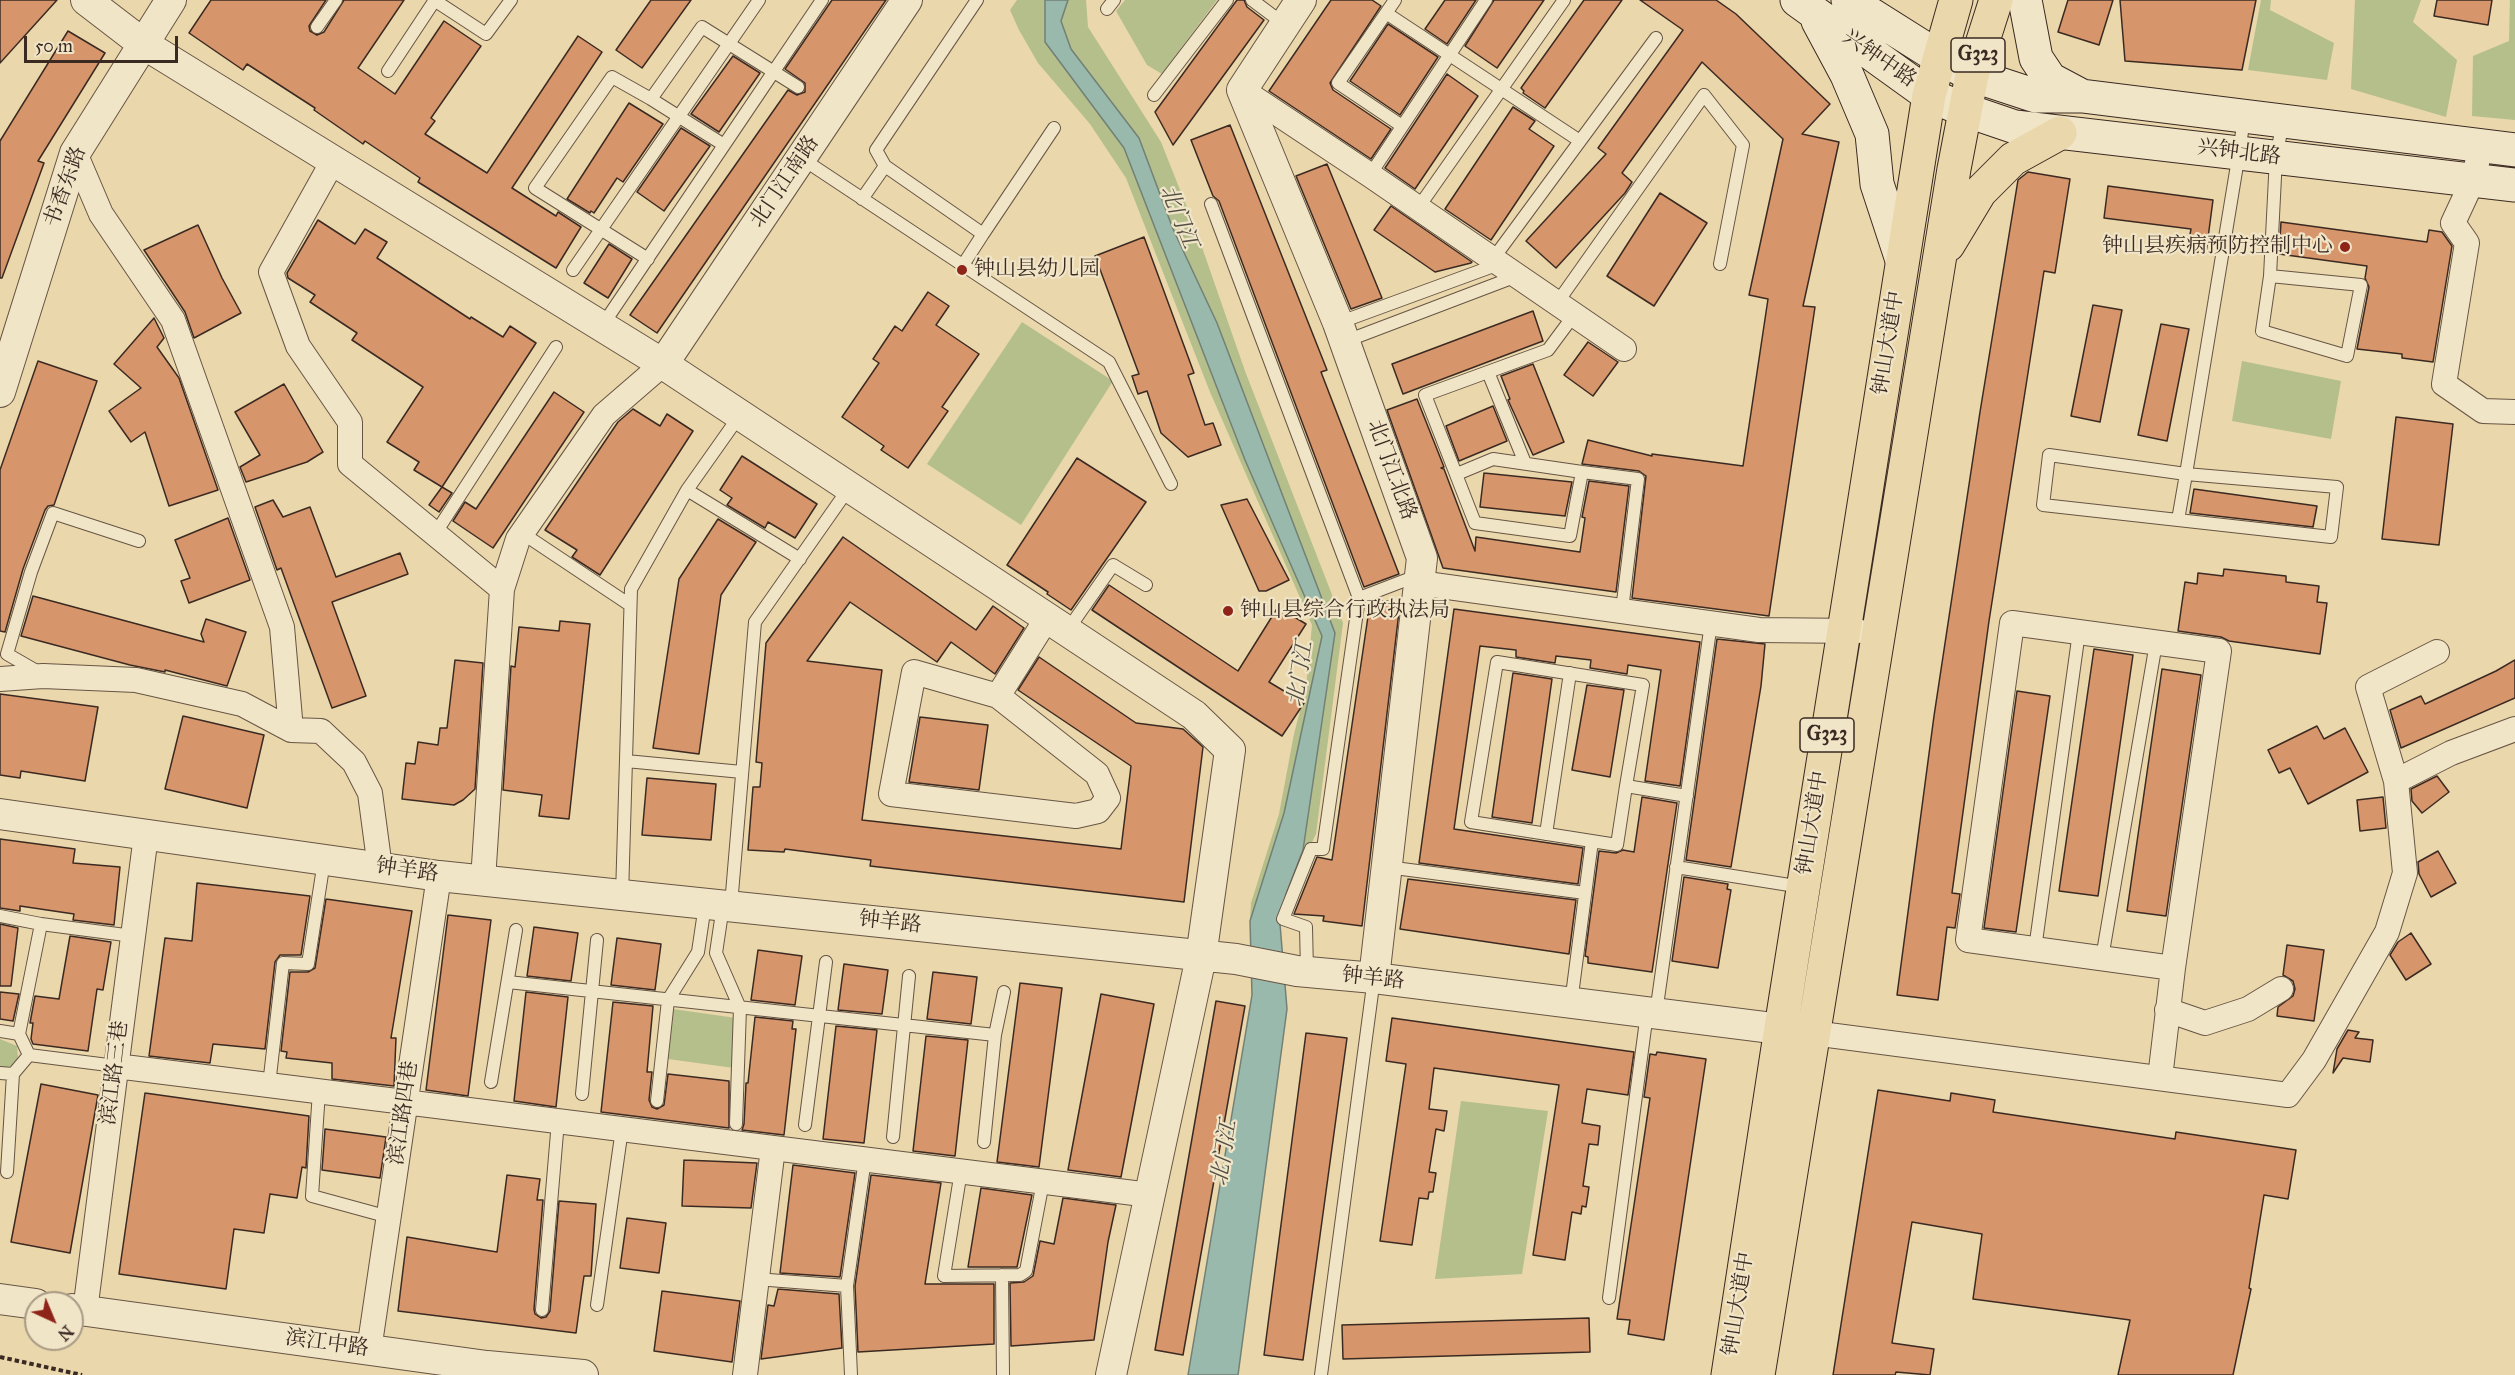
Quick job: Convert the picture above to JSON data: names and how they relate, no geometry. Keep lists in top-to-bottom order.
{
  "streets": {
    "highway": ["G323", "钟山大道中"],
    "main road": ["兴钟中路", "兴钟北路"],
    "street": [
      "北门江南路",
      "书香东路",
      "北门江北路",
      "钟羊路",
      "滨江路三巷",
      "滨江路四巷",
      "滨江中路"
    ]
  },
  "crossings": [
    ["G323", "兴钟中路"],
    ["G323", "兴钟北路"],
    ["G323", "钟山大道中"],
    ["兴钟中路", "兴钟北路"],
    ["兴钟中路", "钟山大道中"],
    ["兴钟北路", "钟山大道中"],
    ["钟山大道中", "钟羊路"],
    ["北门江北路", "钟羊路"],
    ["钟羊路", "滨江路三巷"],
    ["钟羊路", "滨江路四巷"],
    ["滨江路四巷", "滨江中路"]
  ],
  "water": ["北门江"],
  "places": ["钟山县疾病预防控制中心", "钟山县幼儿园", "钟山县综合行政执法局"],
  "scale_bar": "50 m",
  "north": "bottom right"
}
